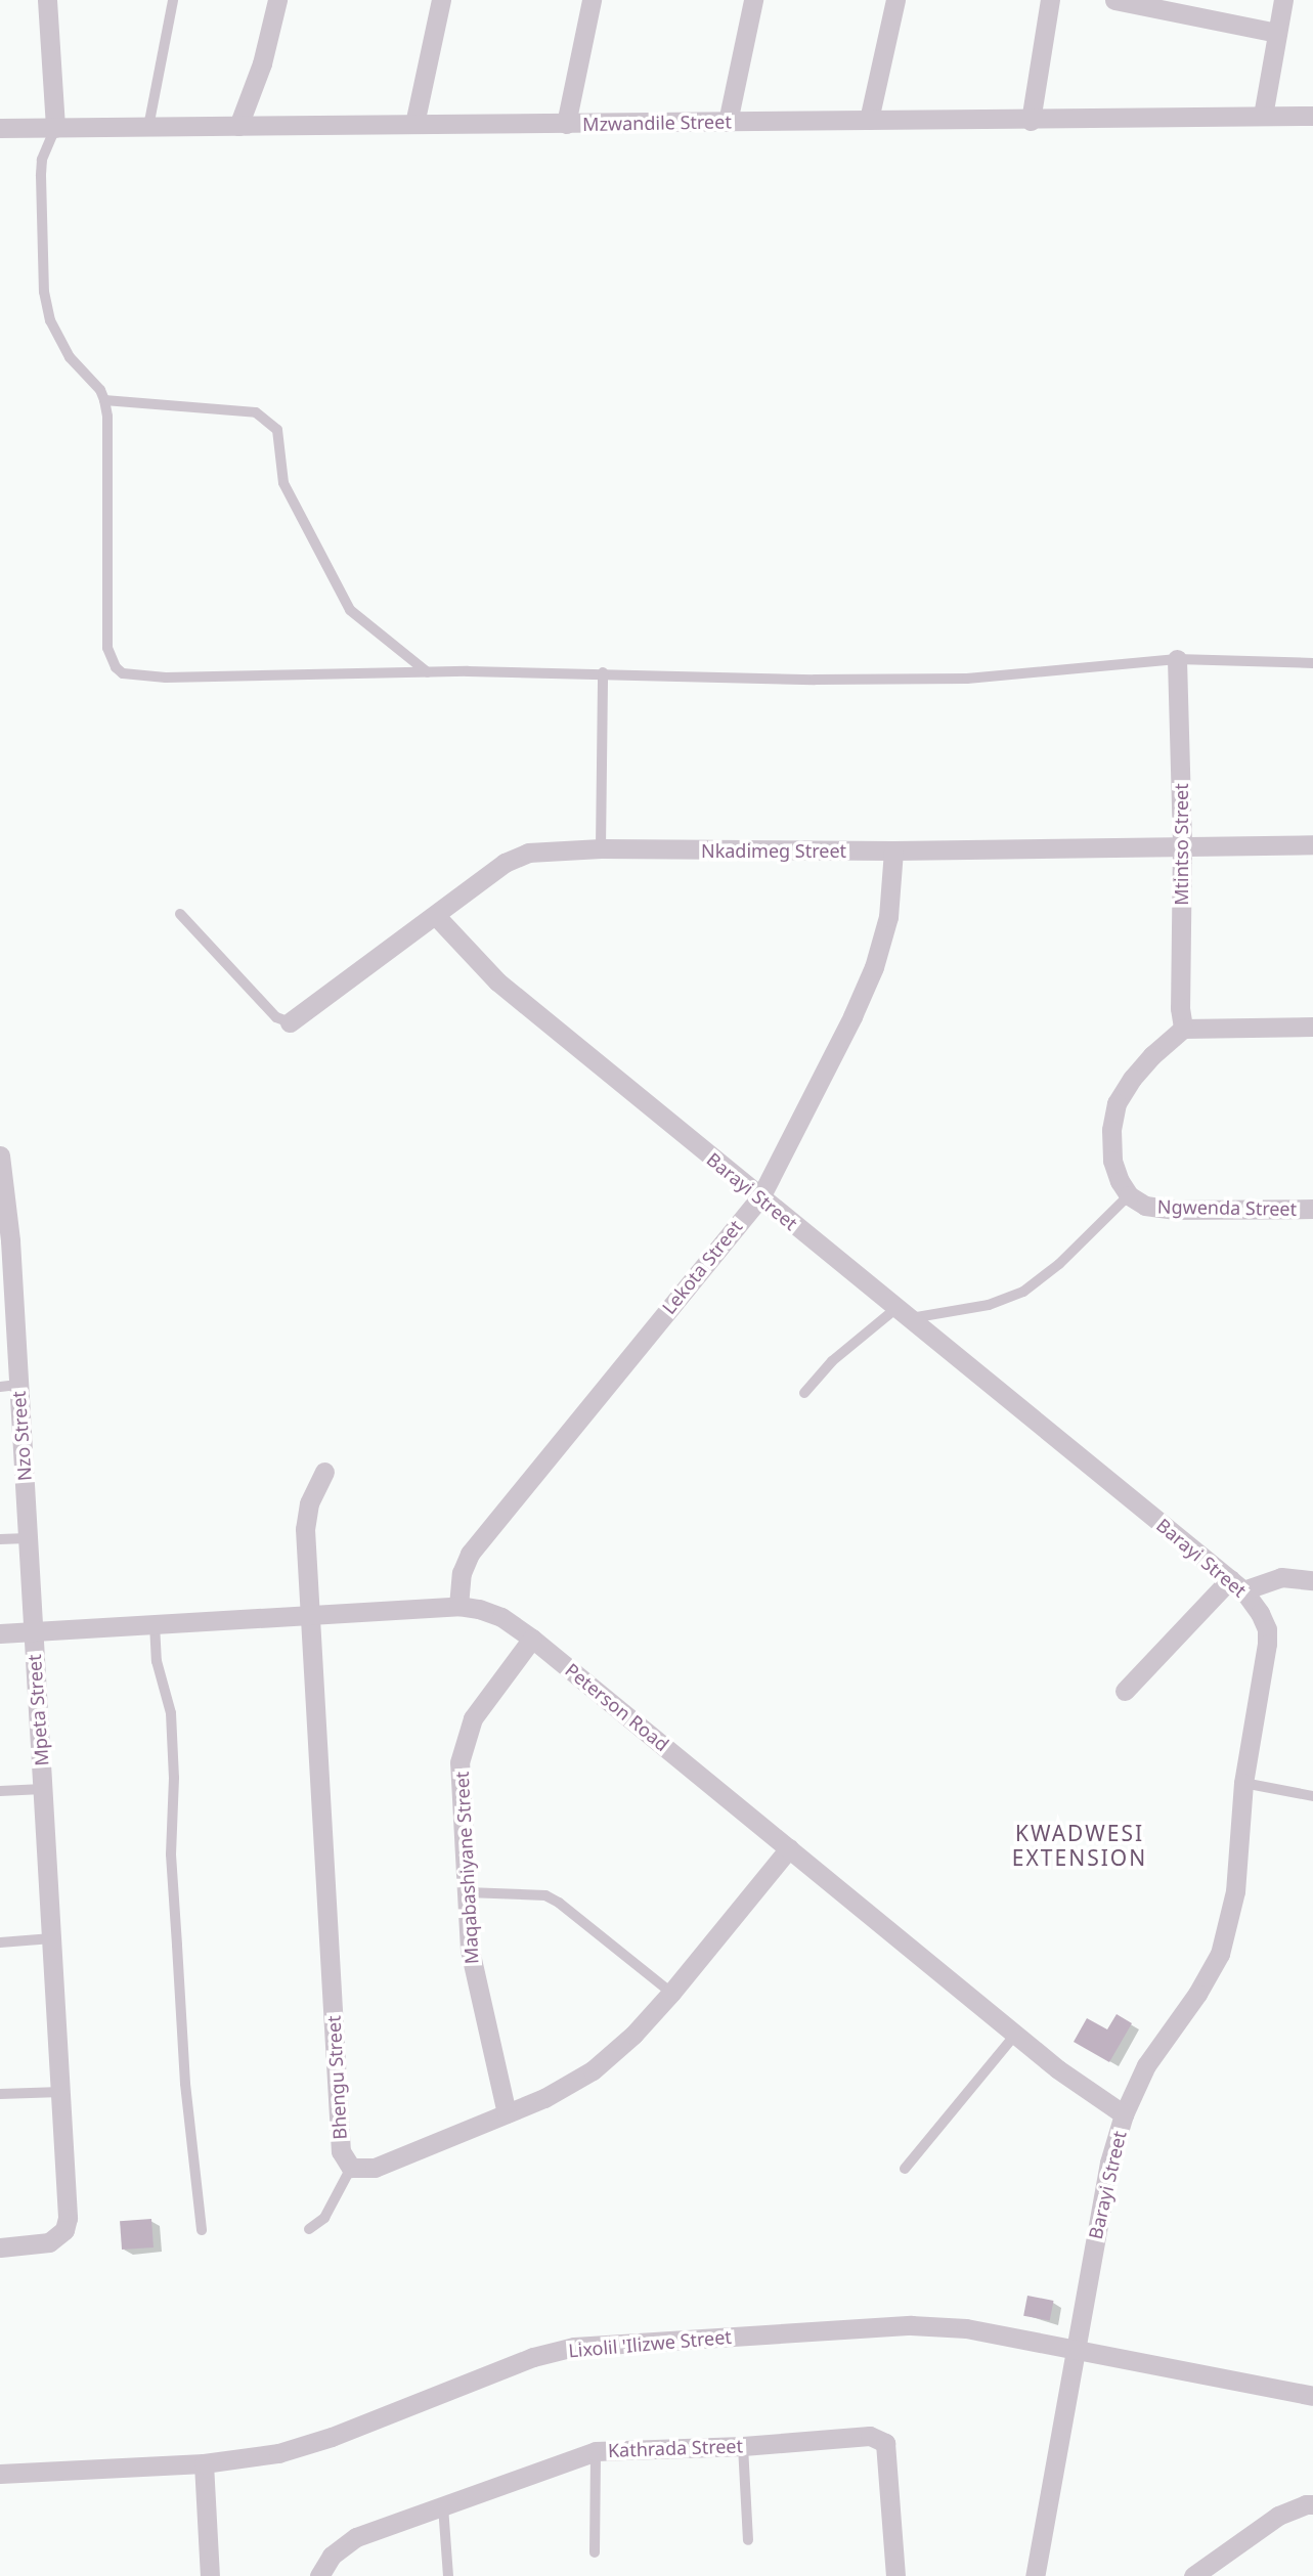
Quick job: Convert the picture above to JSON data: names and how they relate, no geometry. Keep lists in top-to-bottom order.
{
  "streets": {
    "street": [
      "Mzwandile Street",
      "Mtintso Street",
      "Nkadimeg Street",
      "Barayi Street",
      "Ngwenda Street",
      "Lekota Street",
      "Nzo Street",
      "Peterson Road",
      "Mpeta Street",
      "Maqabashiyane Street",
      "Bhengu Street",
      "Lixolil 'Ilizwe Street",
      "Kathrada Street"
    ]
  },
  "crossings": [
    ["Mtintso Street", "Nkadimeg Street"],
    ["Nkadimeg Street", "Barayi Street"],
    ["Nkadimeg Street", "Lekota Street"],
    ["Barayi Street", "Lekota Street"],
    ["Barayi Street", "Peterson Road"],
    ["Barayi Street", "Lixolil 'Ilizwe Street"],
    ["Lekota Street", "Peterson Road"],
    ["Nzo Street", "Peterson Road"],
    ["Nzo Street", "Mpeta Street"],
    ["Peterson Road", "Mpeta Street"],
    ["Peterson Road", "Maqabashiyane Street"],
    ["Peterson Road", "Bhengu Street"]
  ],
  "districts": ["KWADWESI EXTENSION"]
}
